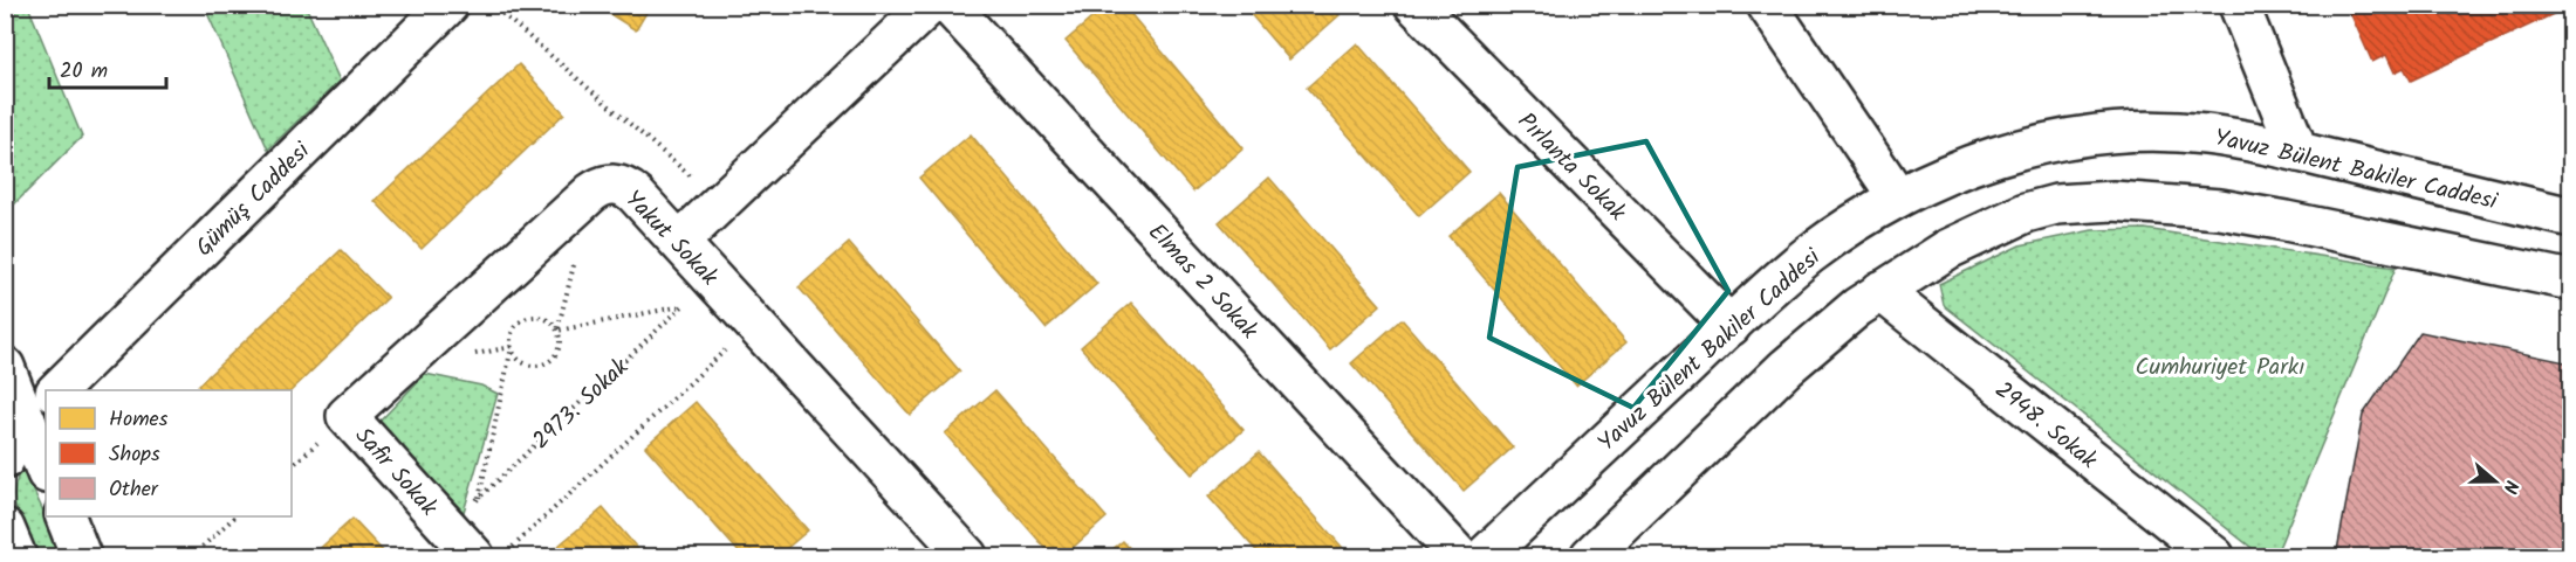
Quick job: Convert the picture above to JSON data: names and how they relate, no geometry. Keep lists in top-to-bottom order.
{
  "streets": {
    "street": [
      "Pırlanta Sokak",
      "Yavuz Bülent Bakiler Caddesi",
      "Gümüş Caddesi",
      "Yakut Sokak",
      "Elmas 2 Sokak",
      "2948. Sokak",
      "Safir Sokak"
    ],
    "path": ["2973. Sokak"]
  },
  "crossings": [
    ["Pırlanta Sokak", "Yavuz Bülent Bakiler Caddesi"],
    ["Yakut Sokak", "2973. Sokak"],
    ["Yakut Sokak", "Safir Sokak"],
    ["2973. Sokak", "Safir Sokak"]
  ],
  "parks": ["Cumhuriyet Parkı"],
  "legend": ["Homes", "Shops", "Other"],
  "scale_bar": "20 m",
  "north": "right"
}
